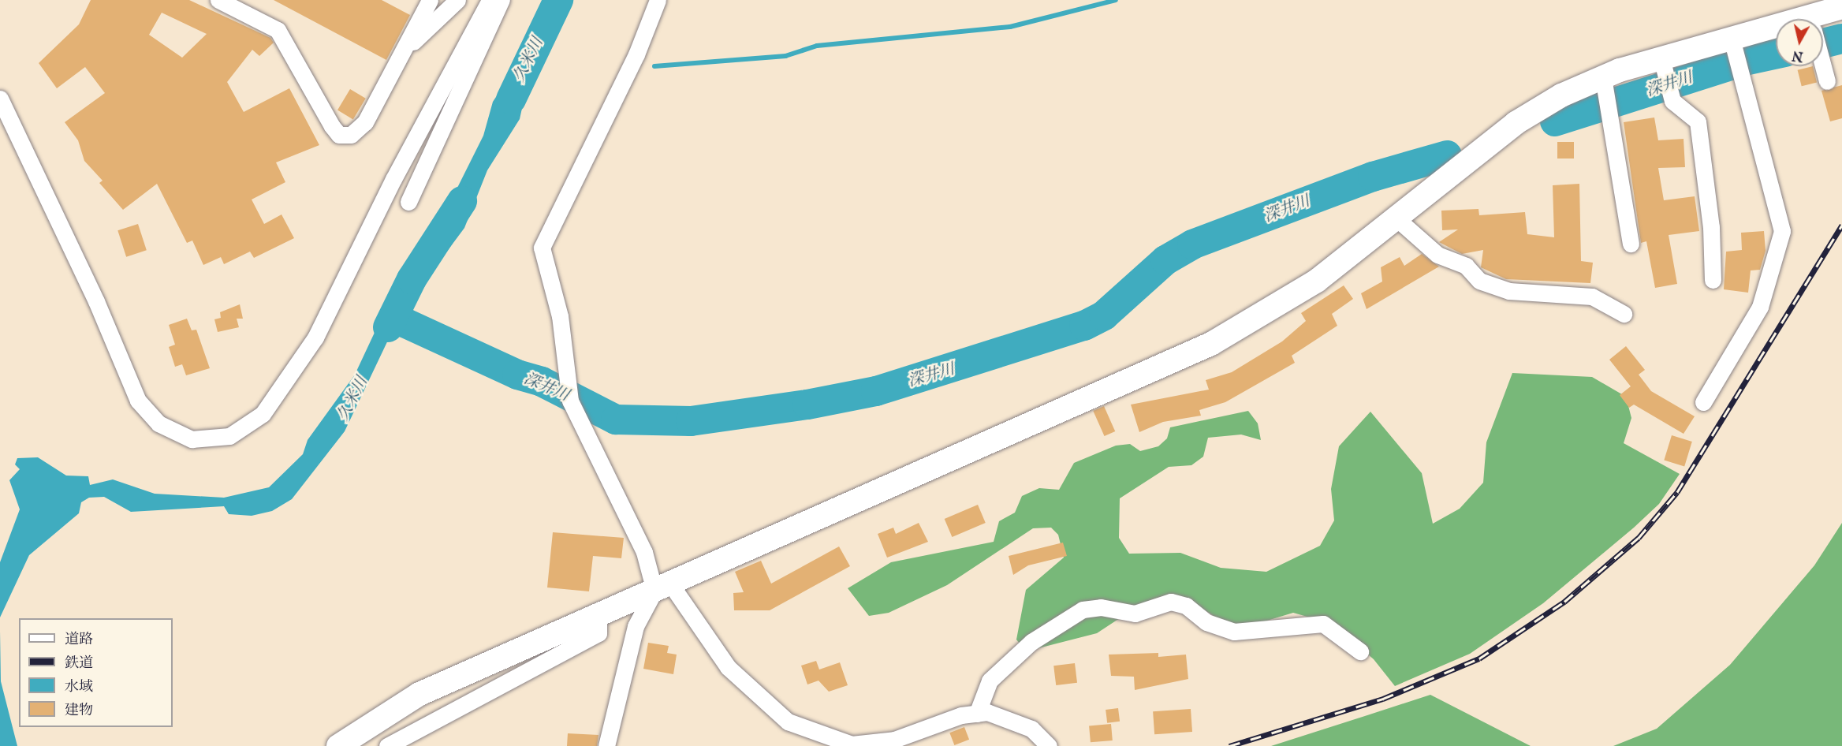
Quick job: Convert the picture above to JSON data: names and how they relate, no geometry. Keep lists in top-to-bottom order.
{
  "water": ["久米川", "深井川"],
  "legend": [
    "道路",
    "鉄道",
    "水域",
    "建物"
  ],
  "north": "bottom"
}
